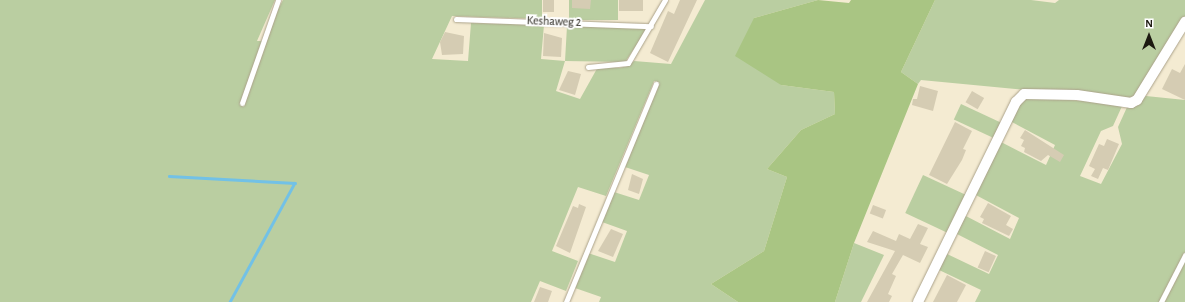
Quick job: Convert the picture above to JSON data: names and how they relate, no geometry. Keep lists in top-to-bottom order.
{
  "streets": {
    "lane": ["Keshaweg 2"]
  },
  "north": "top"
}
